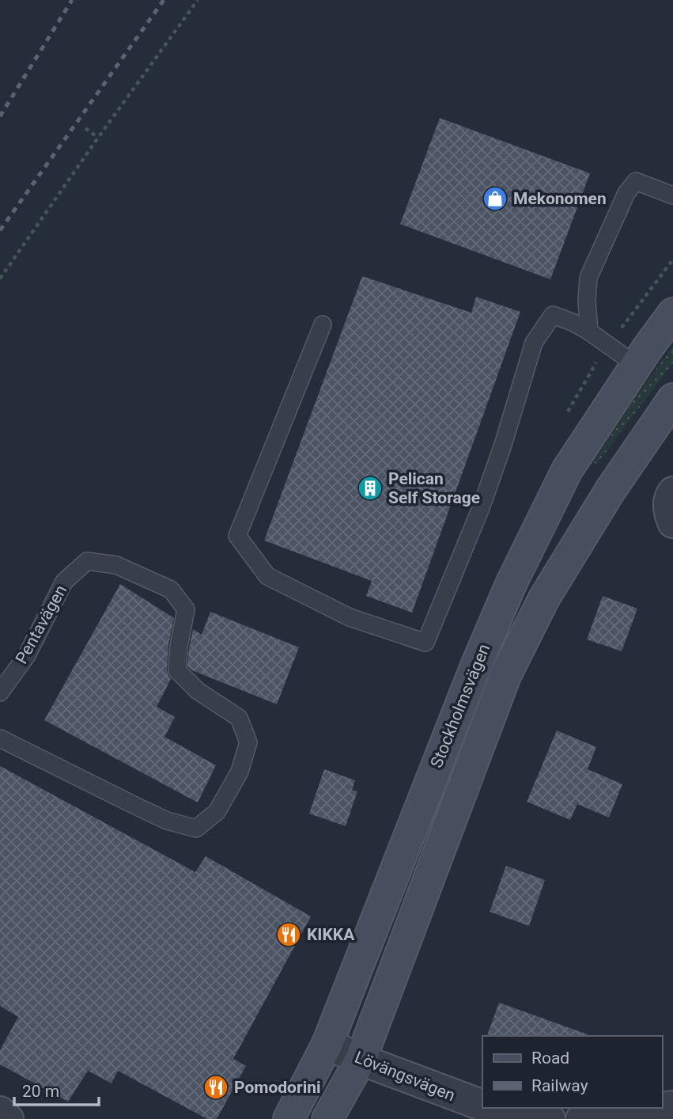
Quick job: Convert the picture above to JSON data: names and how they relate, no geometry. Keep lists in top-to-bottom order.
{
  "streets": {
    "main road": ["Stockholmsvägen"],
    "street": ["Lövängsvägen"],
    "lane": ["Pentavägen"]
  },
  "crossings": [
    ["Stockholmsvägen", "Lövängsvägen"]
  ],
  "places": {
    "shop": ["Mekonomen"],
    "building": ["Pelican Self Storage"],
    "restaurant": ["KIKKA", "Pomodorini"]
  },
  "legend": ["Road", "Railway"],
  "scale_bar": "20 m"
}
